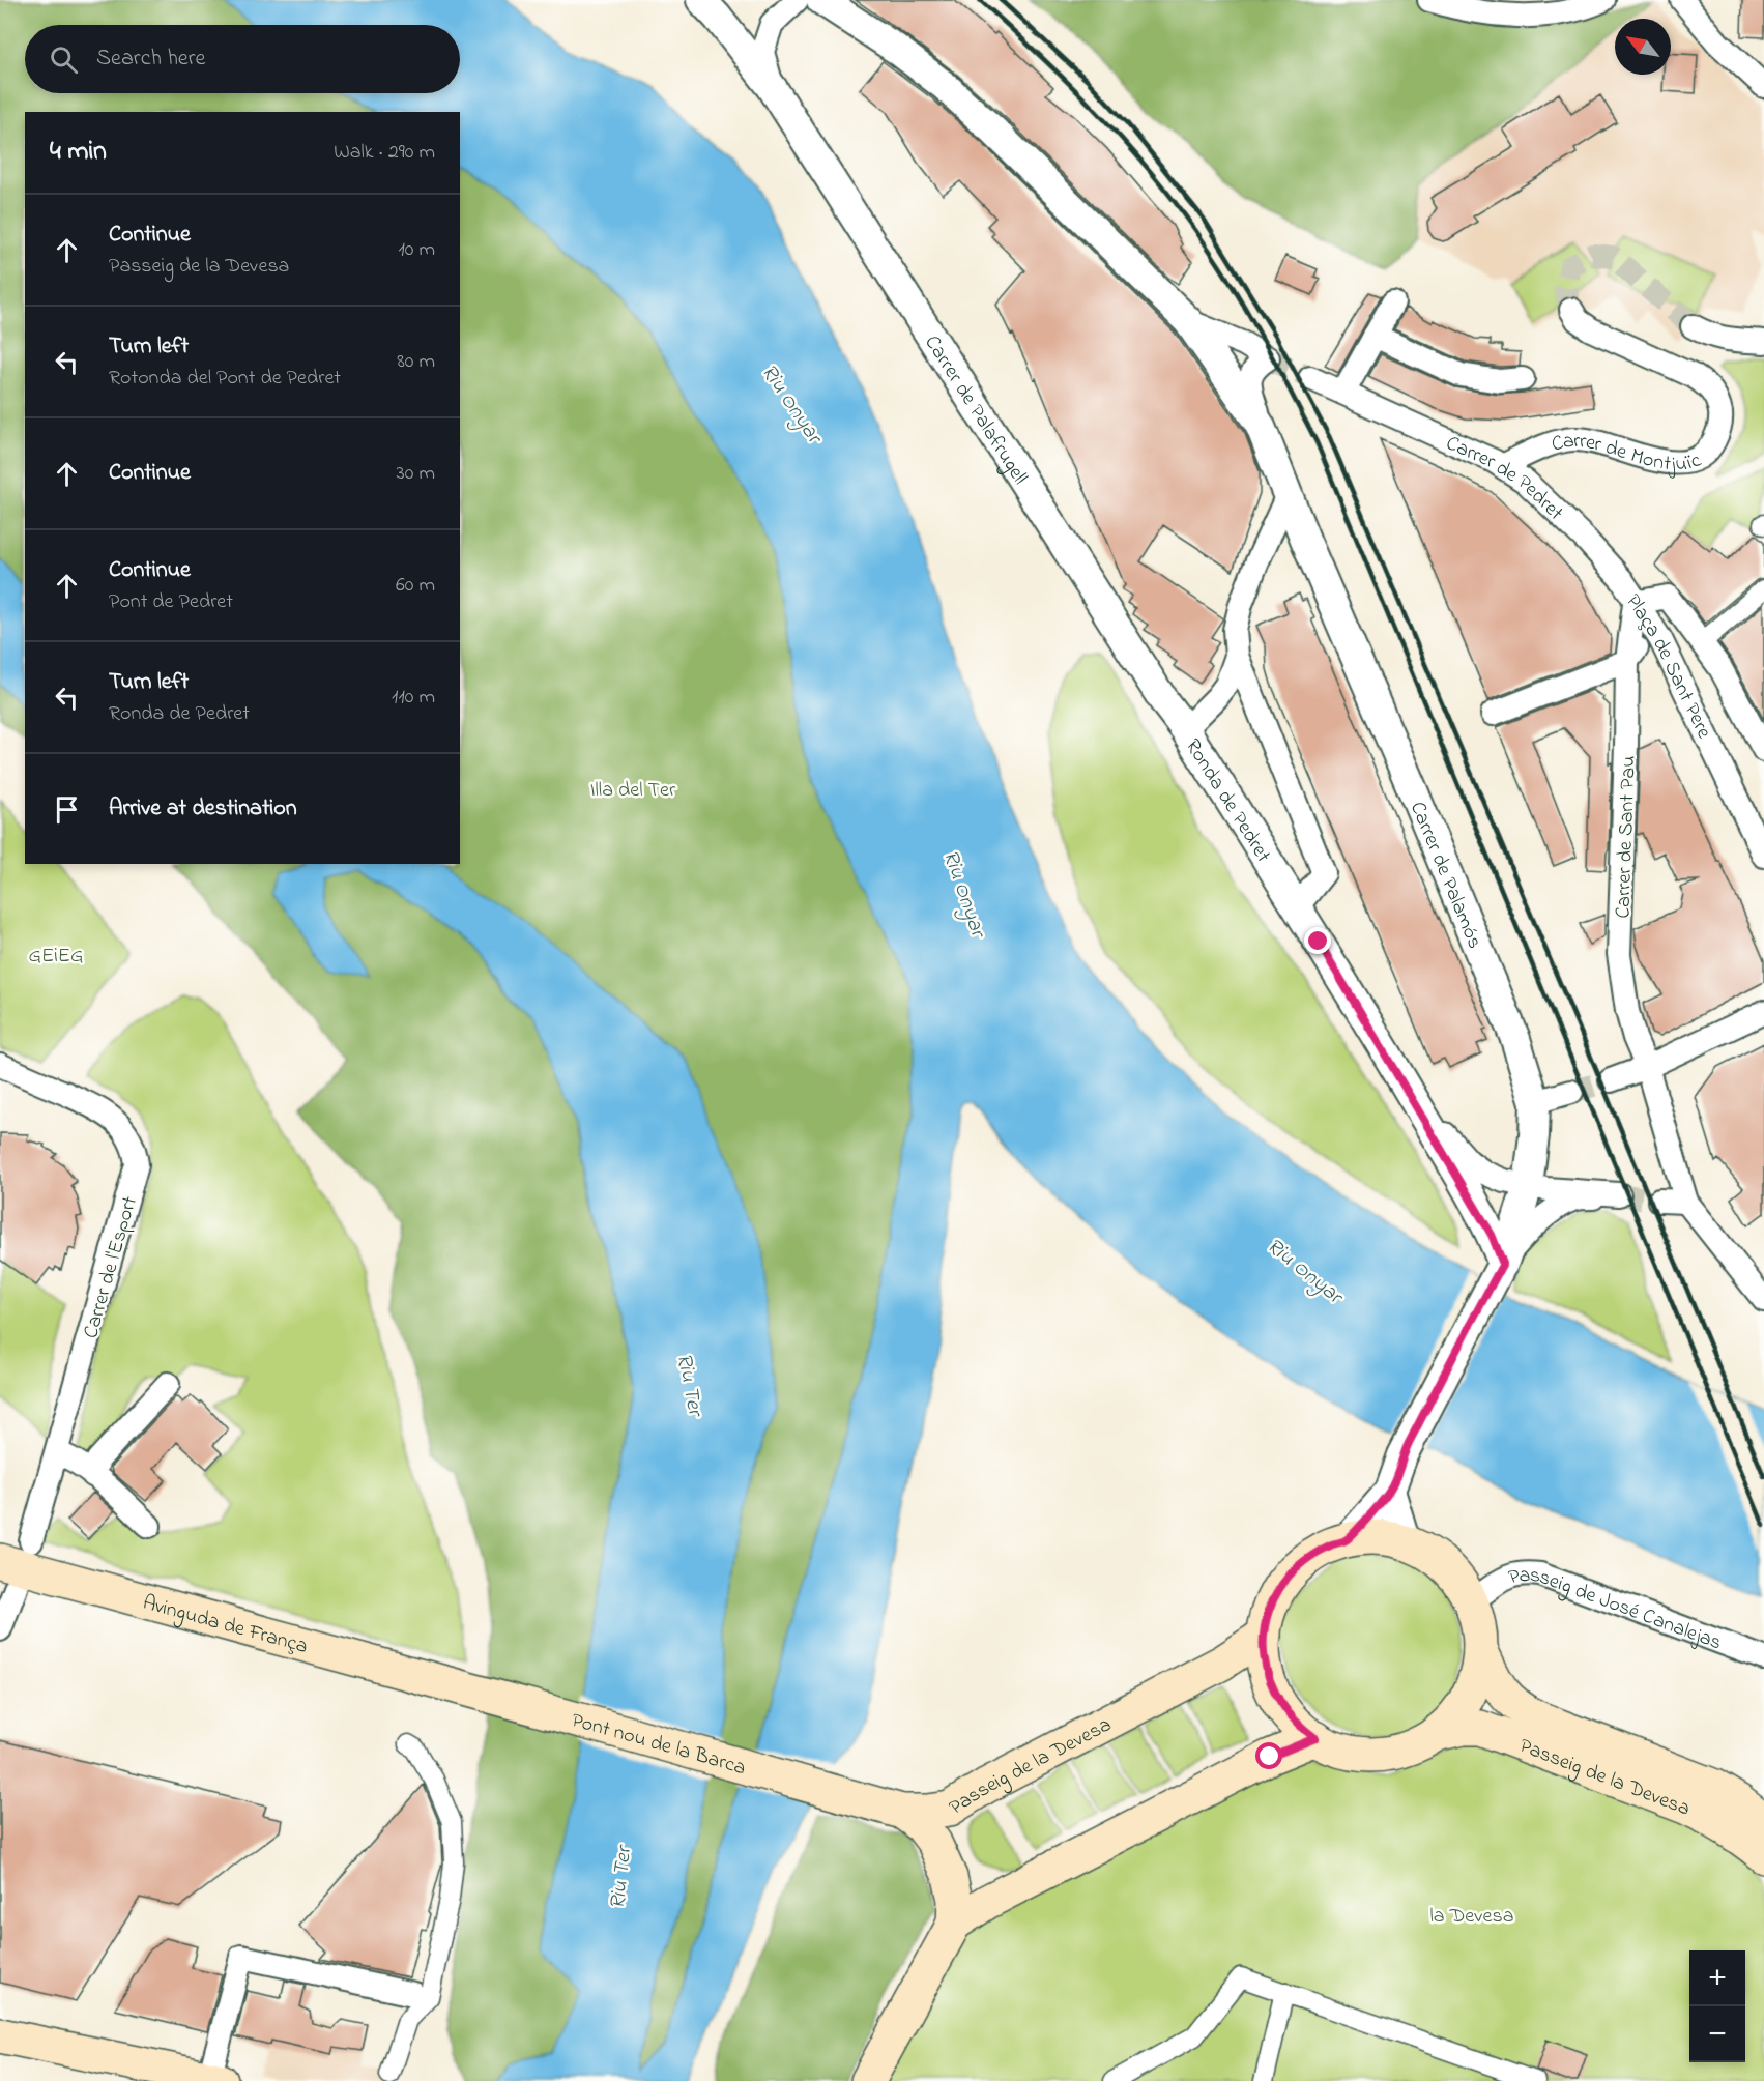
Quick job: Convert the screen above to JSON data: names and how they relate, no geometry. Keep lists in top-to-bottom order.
{
  "streets": {
    "main road": ["Avinguda de França", "Pont nou de la Barca", "Passeig de la Devesa"],
    "street": [
      "Carrer de Palafrugell",
      "Carrer de Montjuïc",
      "Carrer de Pedret",
      "Plaça de Sant Pere",
      "Ronda de Pedret",
      "Carrer de Sant Pau",
      "Carrer de Palamós",
      "Carrer de l'Esport",
      "Passeig de José Canalejas"
    ]
  },
  "crossings": [
    ["Carrer de Palafrugell", "Ronda de Pedret"],
    ["Carrer de Montjuïc", "Carrer de Pedret"],
    ["Carrer de Pedret", "Plaça de Sant Pere"],
    ["Carrer de Pedret", "Carrer de Sant Pau"],
    ["Plaça de Sant Pere", "Carrer de Sant Pau"],
    ["Ronda de Pedret", "Carrer de Palamós"],
    ["Passeig de José Canalejas", "Passeig de la Devesa"],
    ["Avinguda de França", "Pont nou de la Barca"],
    ["Pont nou de la Barca", "Passeig de la Devesa"]
  ],
  "water": ["Riu Onyar", "Riu Ter"],
  "parks": ["Illa del Ter", "GEiEG", "la Devesa"],
  "north": "top left",
  "page": {
    "search": "Search here",
    "heading": ["4 min", "Walk · 290 m"],
    "list": [
      ["Continue", "Passeig de la Devesa", "10 m"],
      ["Turn left", "Rotonda del Pont de Pedret", "80 m"],
      ["Continue", "30 m"],
      ["Continue", "Pont de Pedret", "60 m"],
      ["Turn left", "Ronda de Pedret", "110 m"],
      "Arrive at destination"
    ],
    "map_buttons": ["+", "−"]
  }
}
